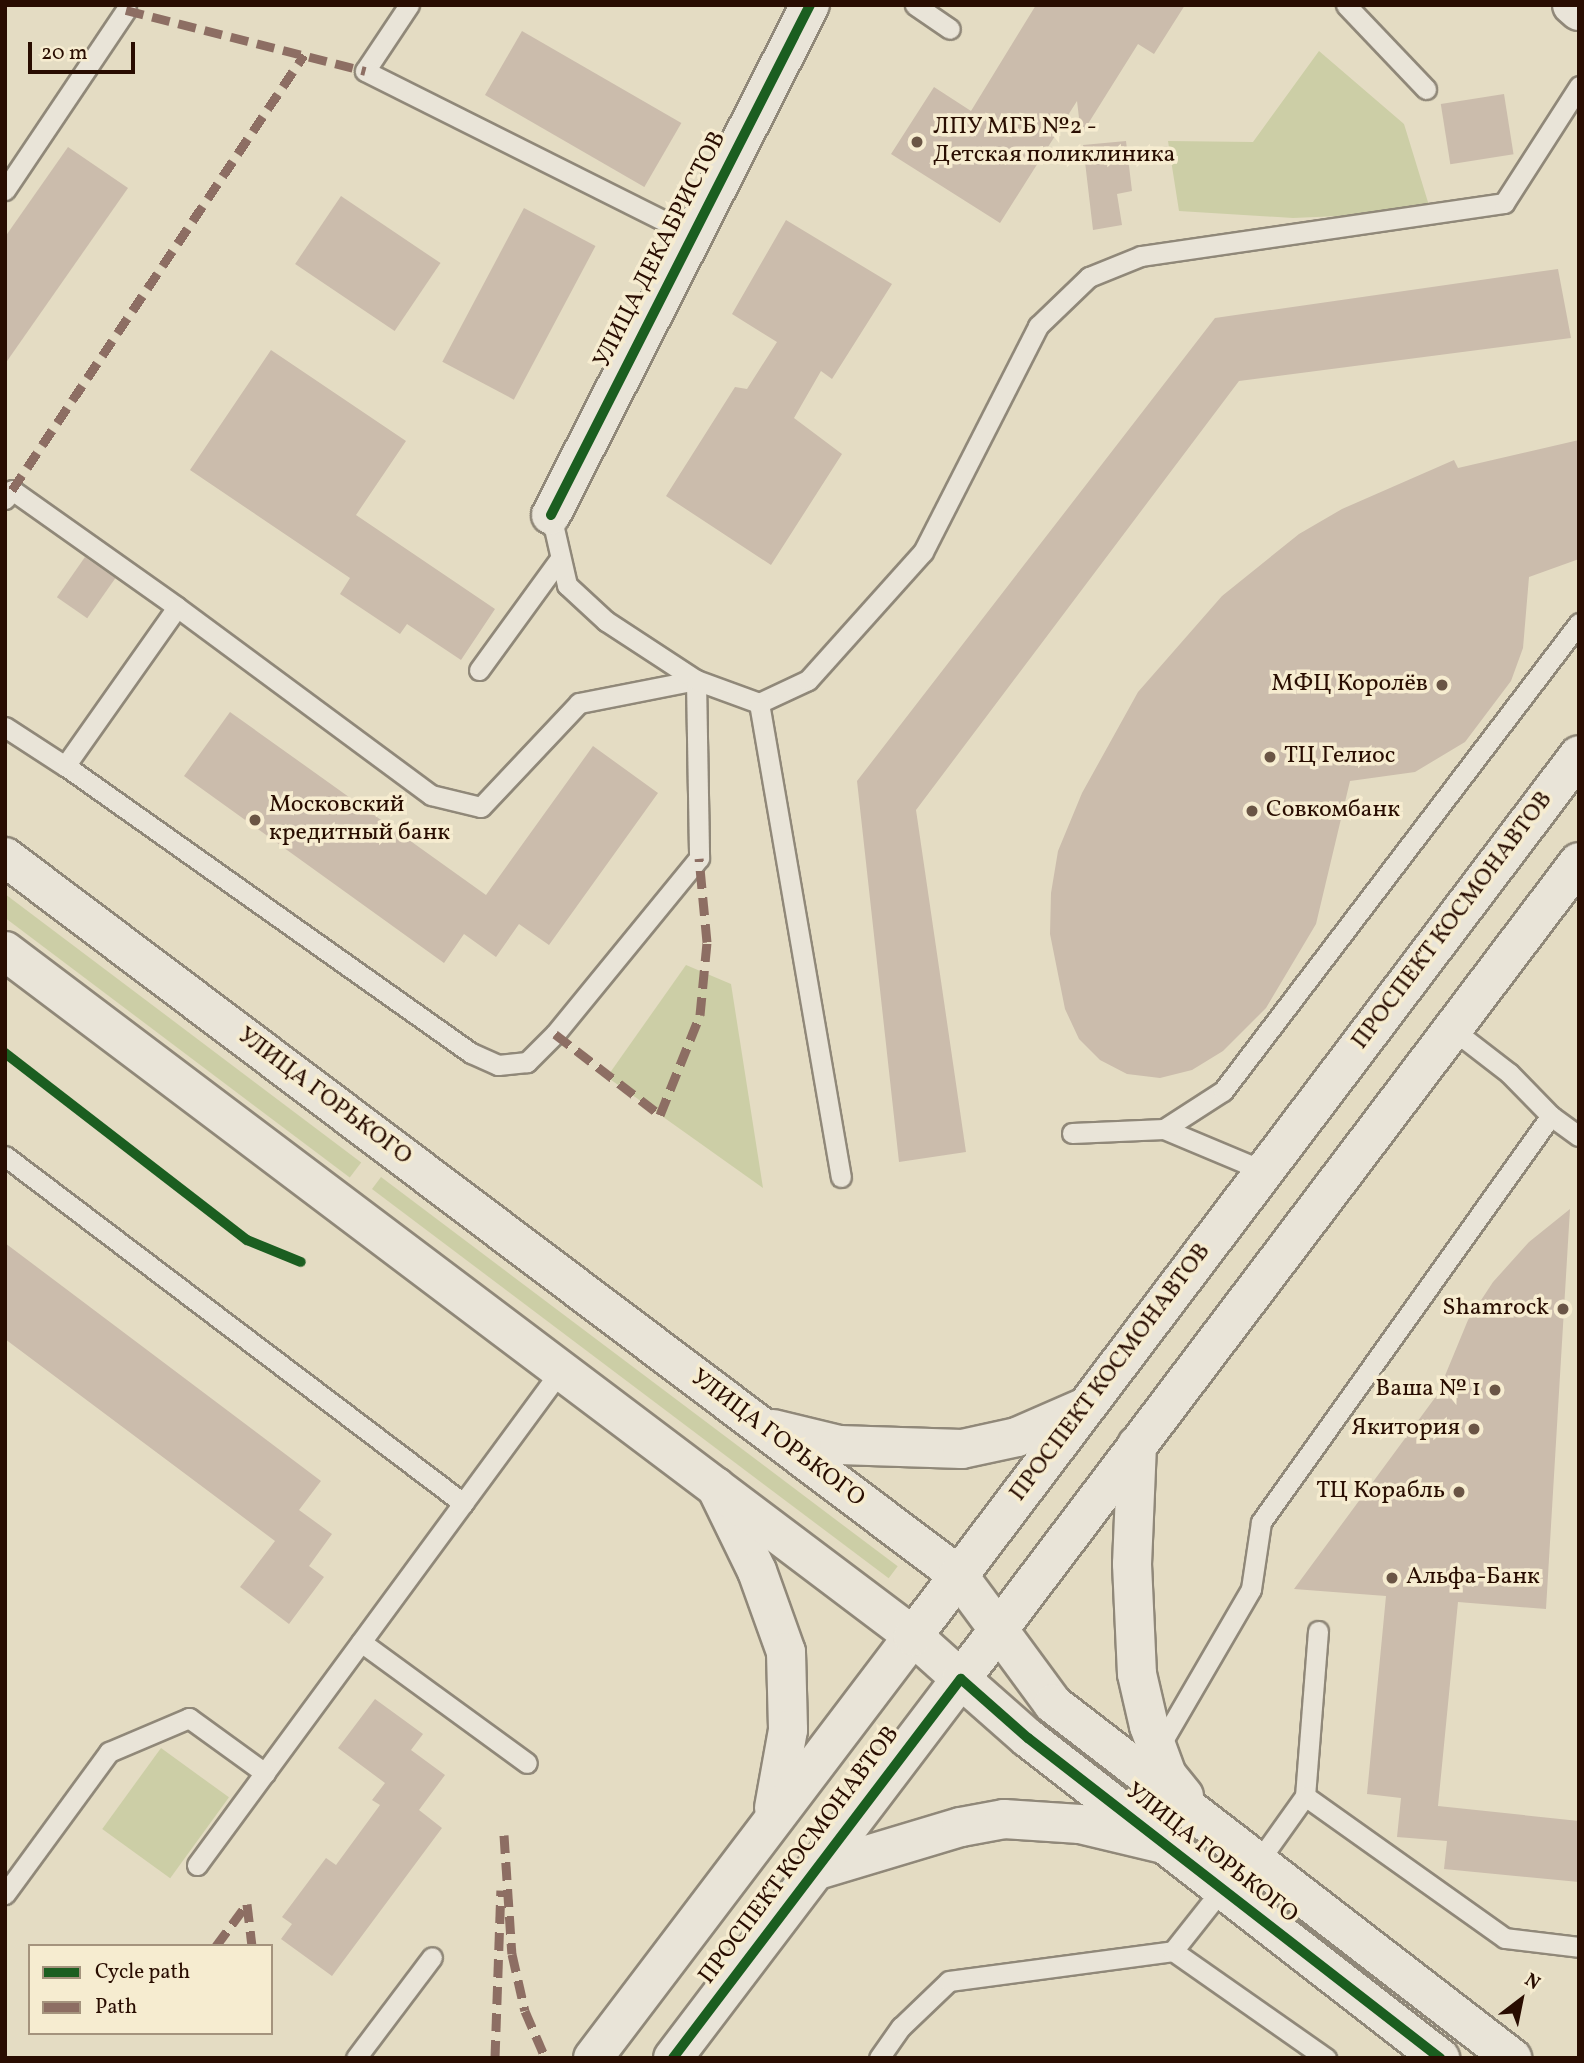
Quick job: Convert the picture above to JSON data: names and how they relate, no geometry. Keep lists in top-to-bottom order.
{
  "streets": {
    "main road": ["УЛИЦА ДЕКАБРИСТОВ", "ПРОСПЕКТ КОСМОНАВТОВ", "УЛИЦА ГОРЬКОГО"]
  },
  "crossings": [
    ["ПРОСПЕКТ КОСМОНАВТОВ", "УЛИЦА ГОРЬКОГО"]
  ],
  "places": [
    "ЛПУ МГБ №2 - Детская поликлиника",
    "МФЦ Королёв",
    "ТЦ Гелиос",
    "Совкомбанк",
    "Московский кредитный банк",
    "Shamrock",
    "Ваша № 1",
    "Якитория",
    "ТЦ Корабль",
    "Альфа-Банк"
  ],
  "legend": ["Cycle path", "Path"],
  "scale_bar": "20 m",
  "north": "top right"
}
